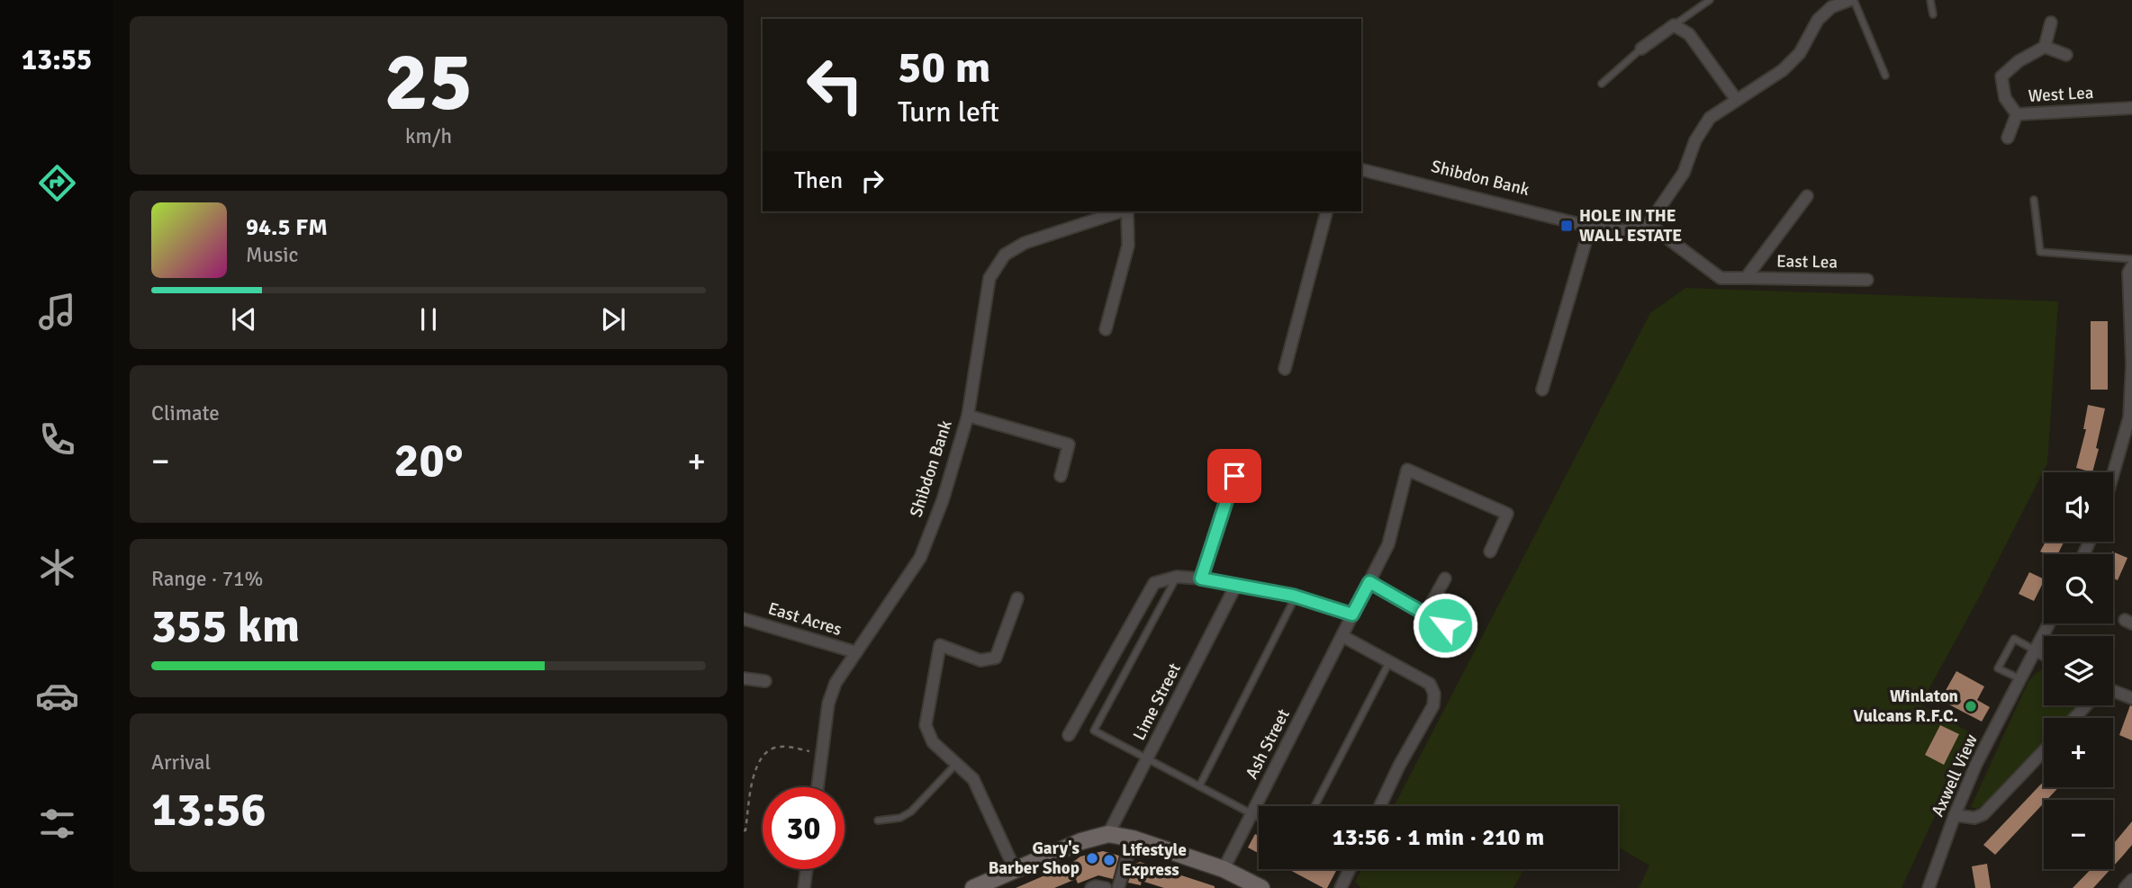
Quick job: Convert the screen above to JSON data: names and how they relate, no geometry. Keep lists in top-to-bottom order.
{
  "streets": {
    "street": [
      "West Lea",
      "Shibdon Bank",
      "East Lea",
      "East Acres",
      "Lime Street",
      "Ash Street",
      "Axwell View"
    ]
  },
  "crossings": [
    ["Shibdon Bank", "East Lea"],
    ["Shibdon Bank", "East Acres"]
  ],
  "places": {
    "transit": ["HOLE IN THE WALL ESTATE"],
    "other": ["Winlaton Vulcans R.F.C.", "Gary's Barber Shop", "Lifestyle Express"]
  },
  "page": {
    "tabs": "13:55",
    "tile": [
      ["25", "km/h"],
      "Climate",
      ["Range · 71%", "355 km"],
      ["Arrival", "13:56"]
    ],
    "turn": ["50 m", "Turn left"],
    "then": "Then",
    "song": ["94.5 FM", "Music"],
    "heat": ["−", "20°", "+"],
    "map_buttons": ["+", "−"],
    "limit": "30",
    "trip": "13:56 · 1 min · 210 m"
  }
}
